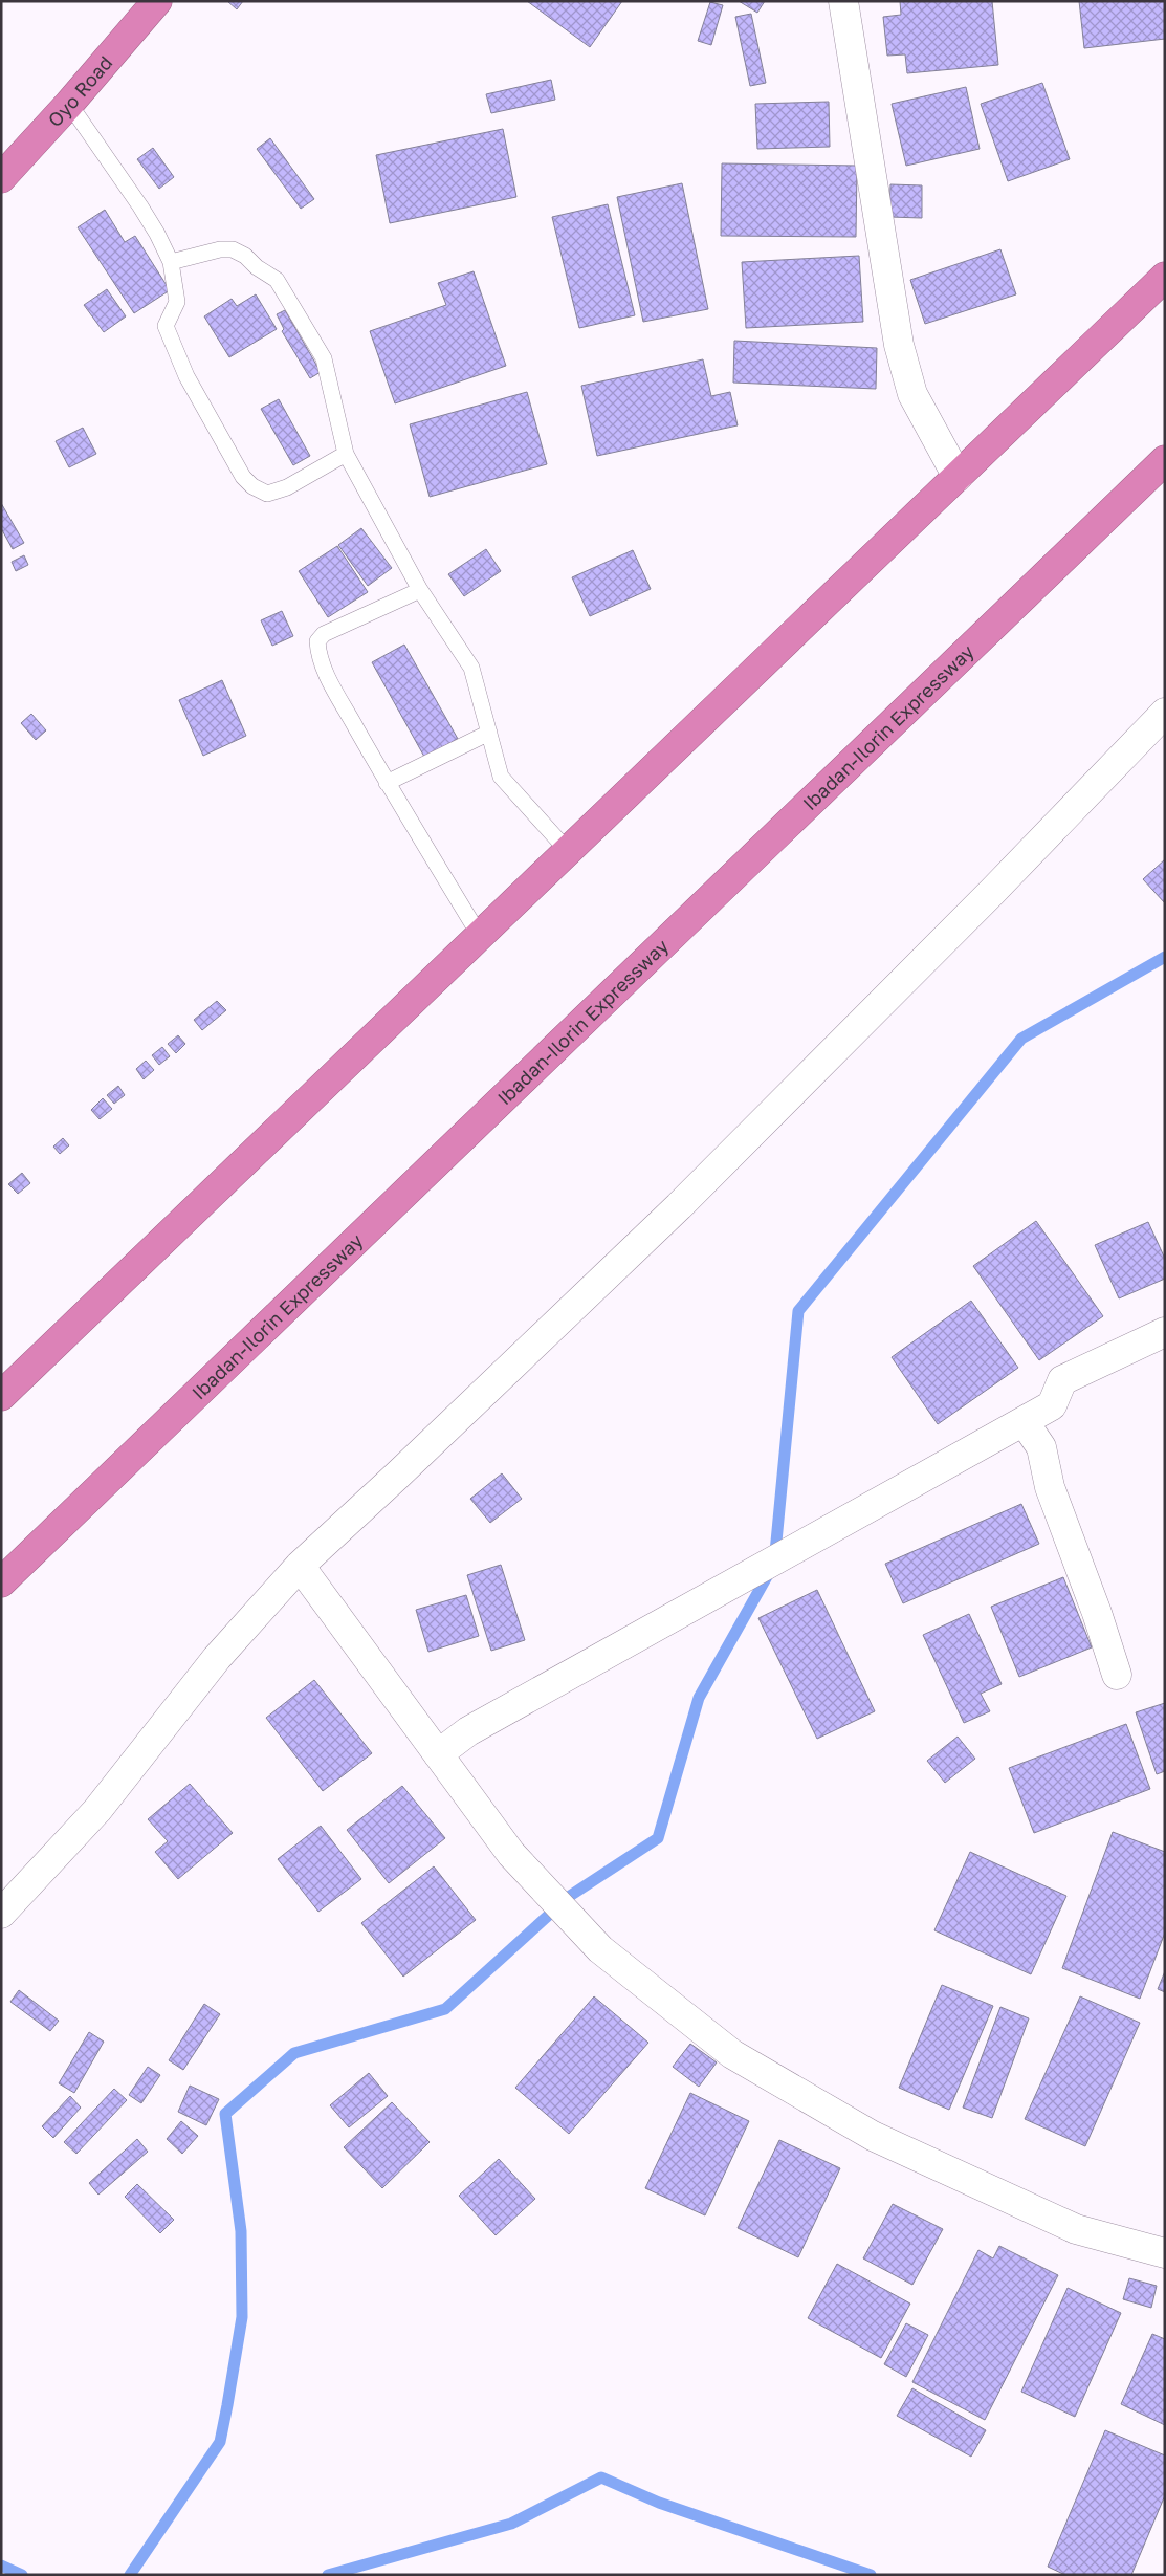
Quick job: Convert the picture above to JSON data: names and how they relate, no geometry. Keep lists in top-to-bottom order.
{
  "streets": {
    "highway": ["Oyo Road", "Ibadan-Ilorin Expressway"]
  }
}
